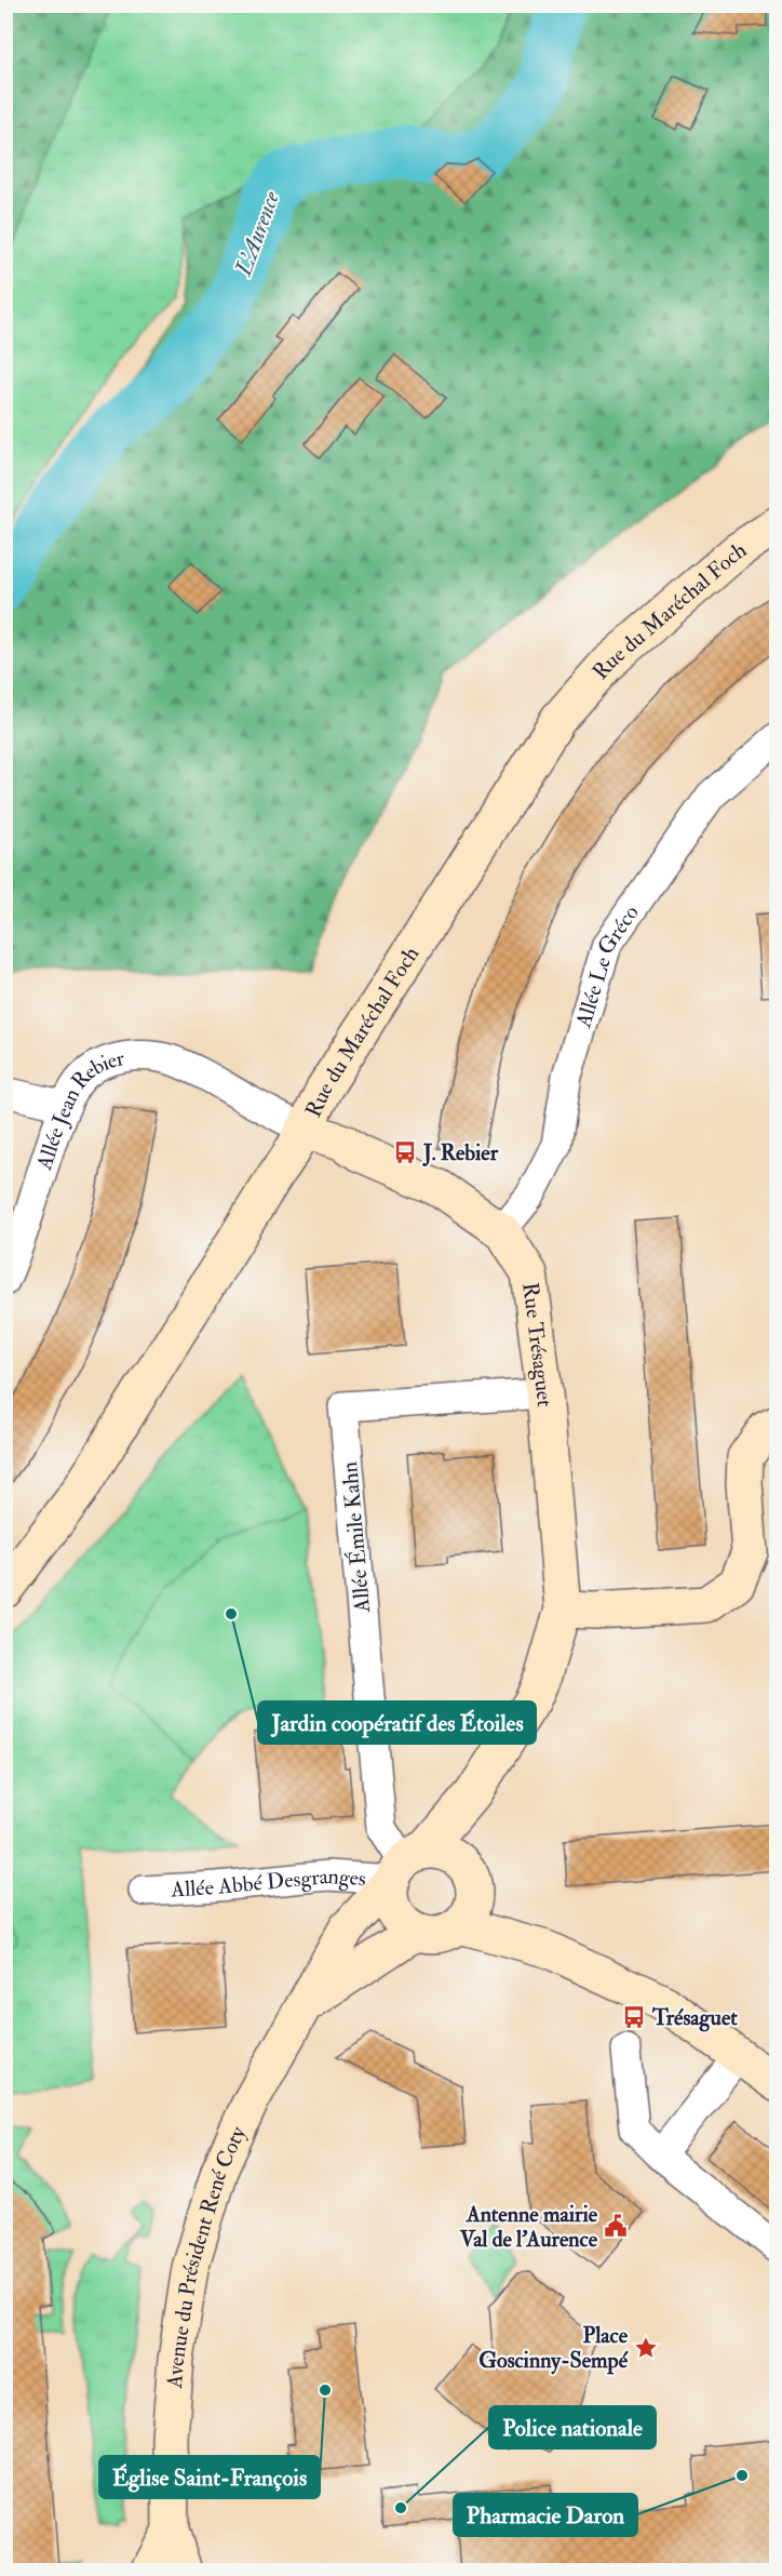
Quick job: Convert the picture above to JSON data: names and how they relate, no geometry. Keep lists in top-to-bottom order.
{
  "streets": {
    "street": [
      "Rue du Maréchal Foch",
      "Allée Le Gréco",
      "Allée Jean Rebier",
      "Rue Trésaguet",
      "Allée Émile Kahn",
      "Allée Abbé Desgranges",
      "Avenue du Président René Coty"
    ]
  },
  "crossings": [
    ["Rue du Maréchal Foch", "Allée Jean Rebier"],
    ["Rue du Maréchal Foch", "Rue Trésaguet"],
    ["Allée Le Gréco", "Rue Trésaguet"],
    ["Allée Jean Rebier", "Rue Trésaguet"],
    ["Rue Trésaguet", "Allée Émile Kahn"],
    ["Rue Trésaguet", "Avenue du Président René Coty"],
    ["Allée Émile Kahn", "Allée Abbé Desgranges"],
    ["Allée Émile Kahn", "Avenue du Président René Coty"],
    ["Allée Abbé Desgranges", "Avenue du Président René Coty"]
  ],
  "water": ["L'Aurence"],
  "places": {
    "bus stop": ["J. Rebier", "Trésaguet"],
    "other": [
      "Jardin coopératif des Étoiles",
      "Église Saint-François",
      "Pharmacie Daron",
      "Police nationale"
    ],
    "public building": ["Antenne mairie Val de l'Aurence"],
    "place": ["Place Goscinny-Sempé"]
  }
}
